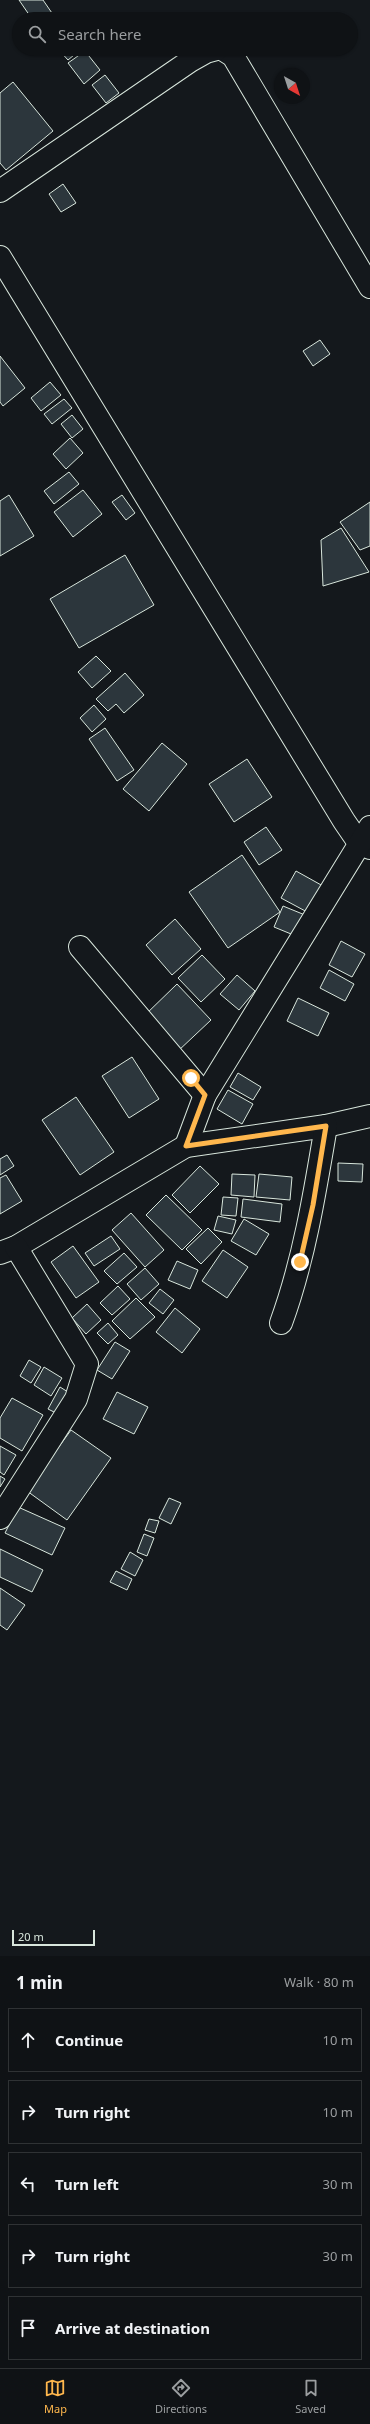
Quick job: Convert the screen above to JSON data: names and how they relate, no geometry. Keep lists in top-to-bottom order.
{
  "scale_bar": "20 m",
  "north": "bottom right",
  "page": {
    "search": "Search here",
    "scale": "20 m",
    "heading": ["1 min", "Walk · 80 m"],
    "list": [
      ["Continue", "10 m"],
      ["Turn right", "10 m"],
      ["Turn left", "30 m"],
      ["Turn right", "30 m"],
      "Arrive at destination"
    ],
    "nav": ["Map", "Directions", "Saved"]
  }
}
